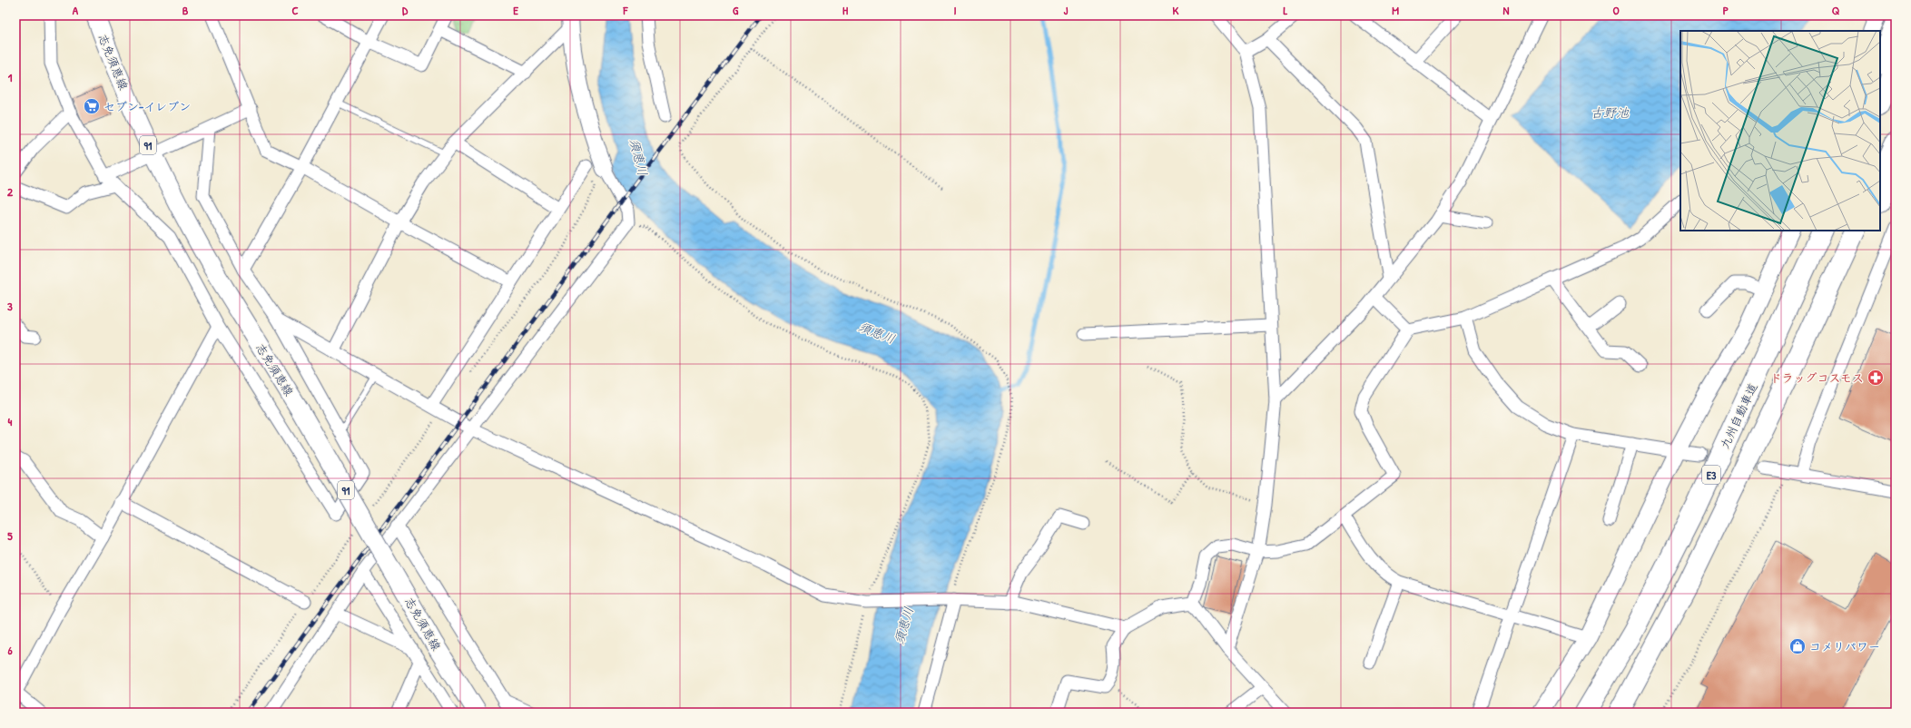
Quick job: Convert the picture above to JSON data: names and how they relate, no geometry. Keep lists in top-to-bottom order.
{
  "streets": {
    "highway": ["九州自動車道", "E3"],
    "main road": ["志免須恵線", "91"]
  },
  "water": ["古野池", "須恵川"],
  "places": {
    "supermarket": ["セブン-イレブン"],
    "pharmacy": ["ドラッグコスモス"],
    "shop": ["コメリパワー"]
  },
  "grid": {
    "columns": [
      "A",
      "B",
      "C",
      "D",
      "E",
      "F",
      "G",
      "H",
      "I",
      "J",
      "K",
      "L",
      "M",
      "N",
      "O",
      "P",
      "Q"
    ],
    "rows": [
      "1",
      "2",
      "3",
      "4",
      "5",
      "6"
    ]
  }
}
